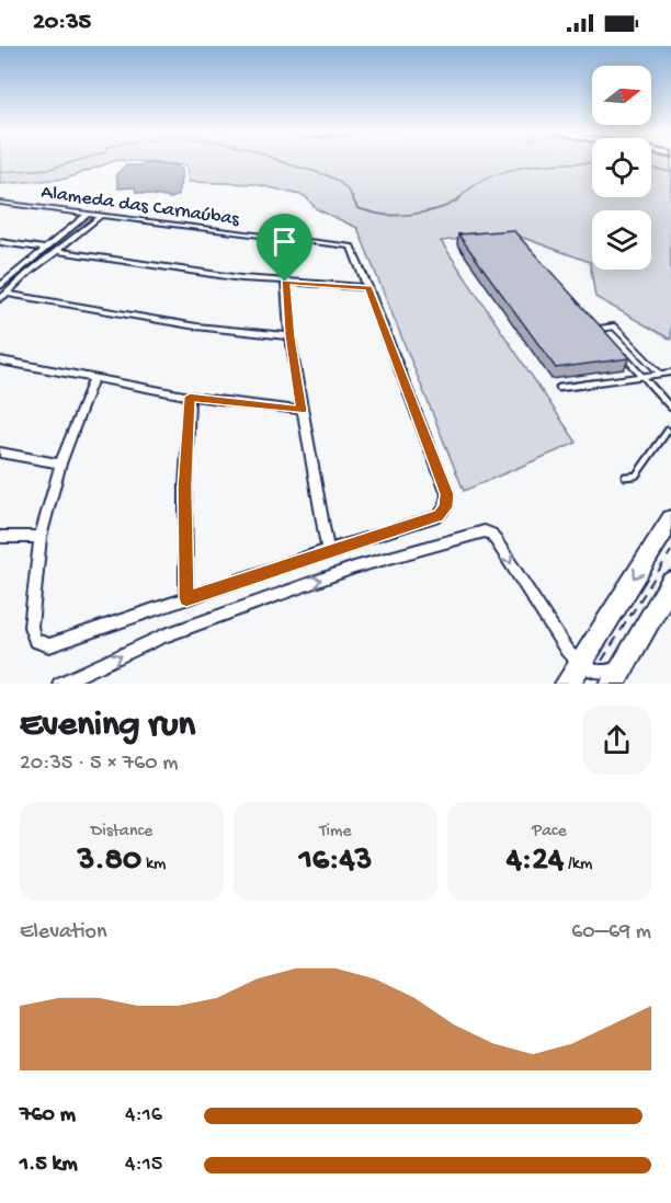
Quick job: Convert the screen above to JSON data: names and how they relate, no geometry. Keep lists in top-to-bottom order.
{
  "streets": {
    "street": ["Alameda das Carnaúbas"]
  },
  "north": "right",
  "page": {
    "status": "20:35",
    "heading": ["Evening run", "20:35 · 5 × 760 m"],
    "stats": [
      ["Distance", "3.80 km"],
      ["Time", "16:43"],
      ["Pace", "4:24 /km"]
    ],
    "chart": ["Elevation", "60–69 m"],
    "list": [
      {
        "name": "760 m",
        "note": "4:16"
      },
      {
        "name": "1.5 km",
        "note": "4:15"
      }
    ]
  }
}
